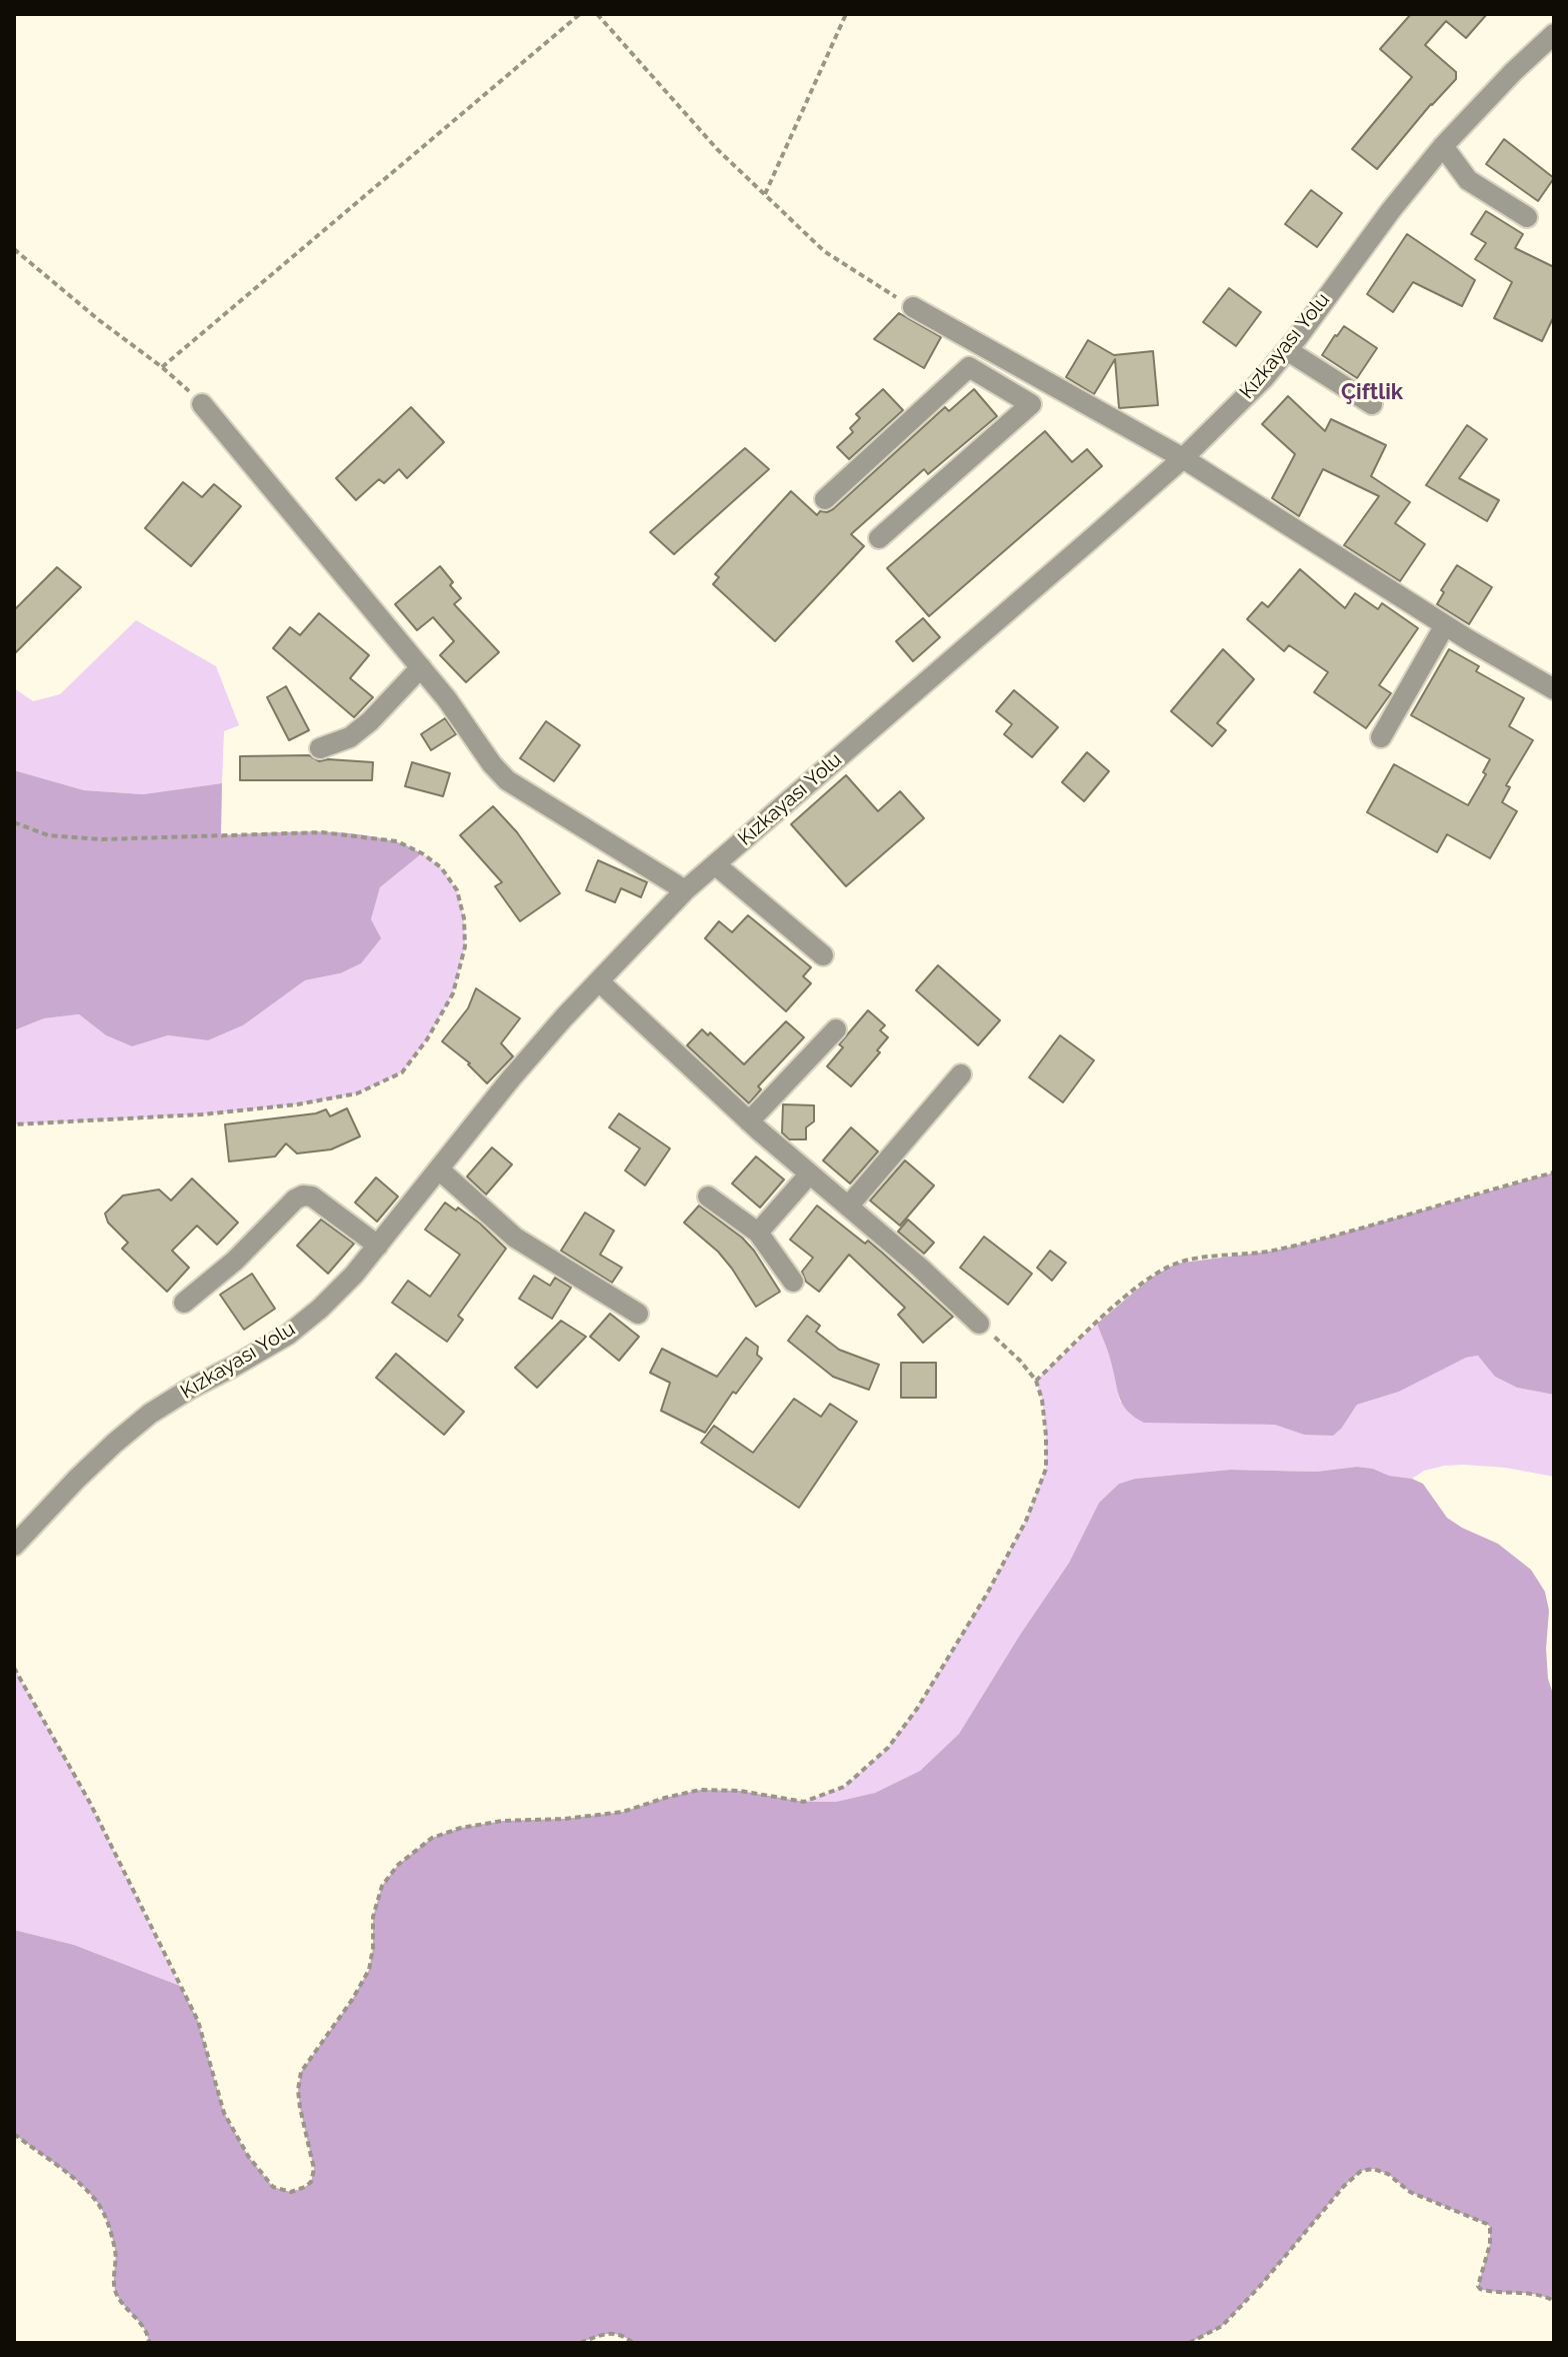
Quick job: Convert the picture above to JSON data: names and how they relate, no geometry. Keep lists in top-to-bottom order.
{
  "streets": {
    "street": ["Kızkayası Yolu"]
  },
  "districts": ["Çiftlik"]
}
